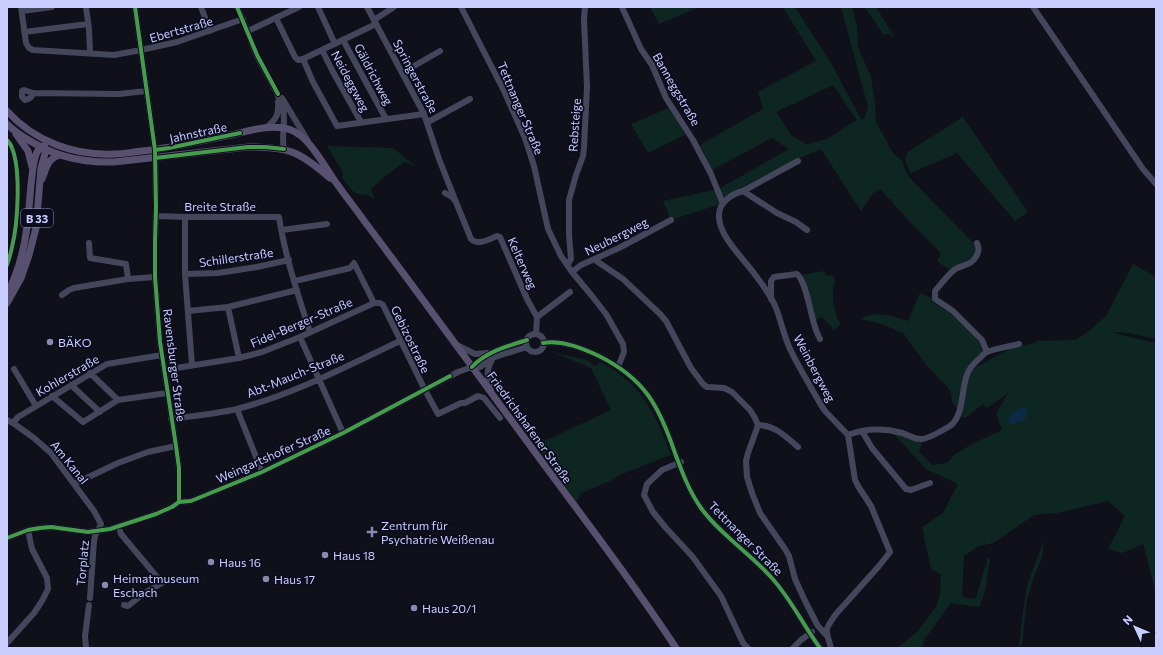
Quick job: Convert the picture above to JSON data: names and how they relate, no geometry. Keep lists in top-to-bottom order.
{
  "streets": {
    "main road": ["Jahnstraße", "B 33", "Friedrichshafener Straße"],
    "street": [
      "Ebertstraße",
      "Gäldrichweg",
      "Springerstraße",
      "Neideggweg",
      "Banneggstraße",
      "Tettnanger Straße",
      "Rebsteige",
      "Breite Straße",
      "Neubergweg",
      "Schillerstraße",
      "Kelterweg",
      "Fidel-Berger-Straße",
      "Gebizostraße",
      "Ravensburger Straße",
      "Weinbergweg",
      "Abt-Mauch-Straße",
      "Kohlerstraße",
      "Weingartshofer Straße",
      "Am Kanal",
      "Torplatz"
    ]
  },
  "crossings": [
    ["Springerstraße", "Kelterweg"],
    ["Banneggstraße", "Weinbergweg"],
    ["Tettnanger Straße", "Rebsteige"],
    ["Tettnanger Straße", "Neubergweg"],
    ["Jahnstraße", "B 33"],
    ["Jahnstraße", "Ravensburger Straße"],
    ["Jahnstraße", "Friedrichshafener Straße"],
    ["Breite Straße", "Ravensburger Straße"],
    ["Fidel-Berger-Straße", "Gebizostraße"],
    ["Fidel-Berger-Straße", "Ravensburger Straße"],
    ["Gebizostraße", "Abt-Mauch-Straße"],
    ["Gebizostraße", "Weingartshofer Straße"],
    ["Ravensburger Straße", "Abt-Mauch-Straße"],
    ["Ravensburger Straße", "Kohlerstraße"],
    ["Ravensburger Straße", "Weingartshofer Straße"],
    ["Kohlerstraße", "Am Kanal"],
    ["Friedrichshafener Straße", "Weingartshofer Straße"],
    ["Weingartshofer Straße", "Am Kanal"],
    ["Weingartshofer Straße", "Torplatz"],
    ["Am Kanal", "Torplatz"]
  ],
  "places": {
    "other": [
      "BÄKO",
      "Haus 18",
      "Haus 16",
      "Haus 17",
      "Heimatmuseum Eschach",
      "Haus 20/1"
    ],
    "health": ["Zentrum für Psychatrie Weißenau"]
  },
  "north": "top left"
}
